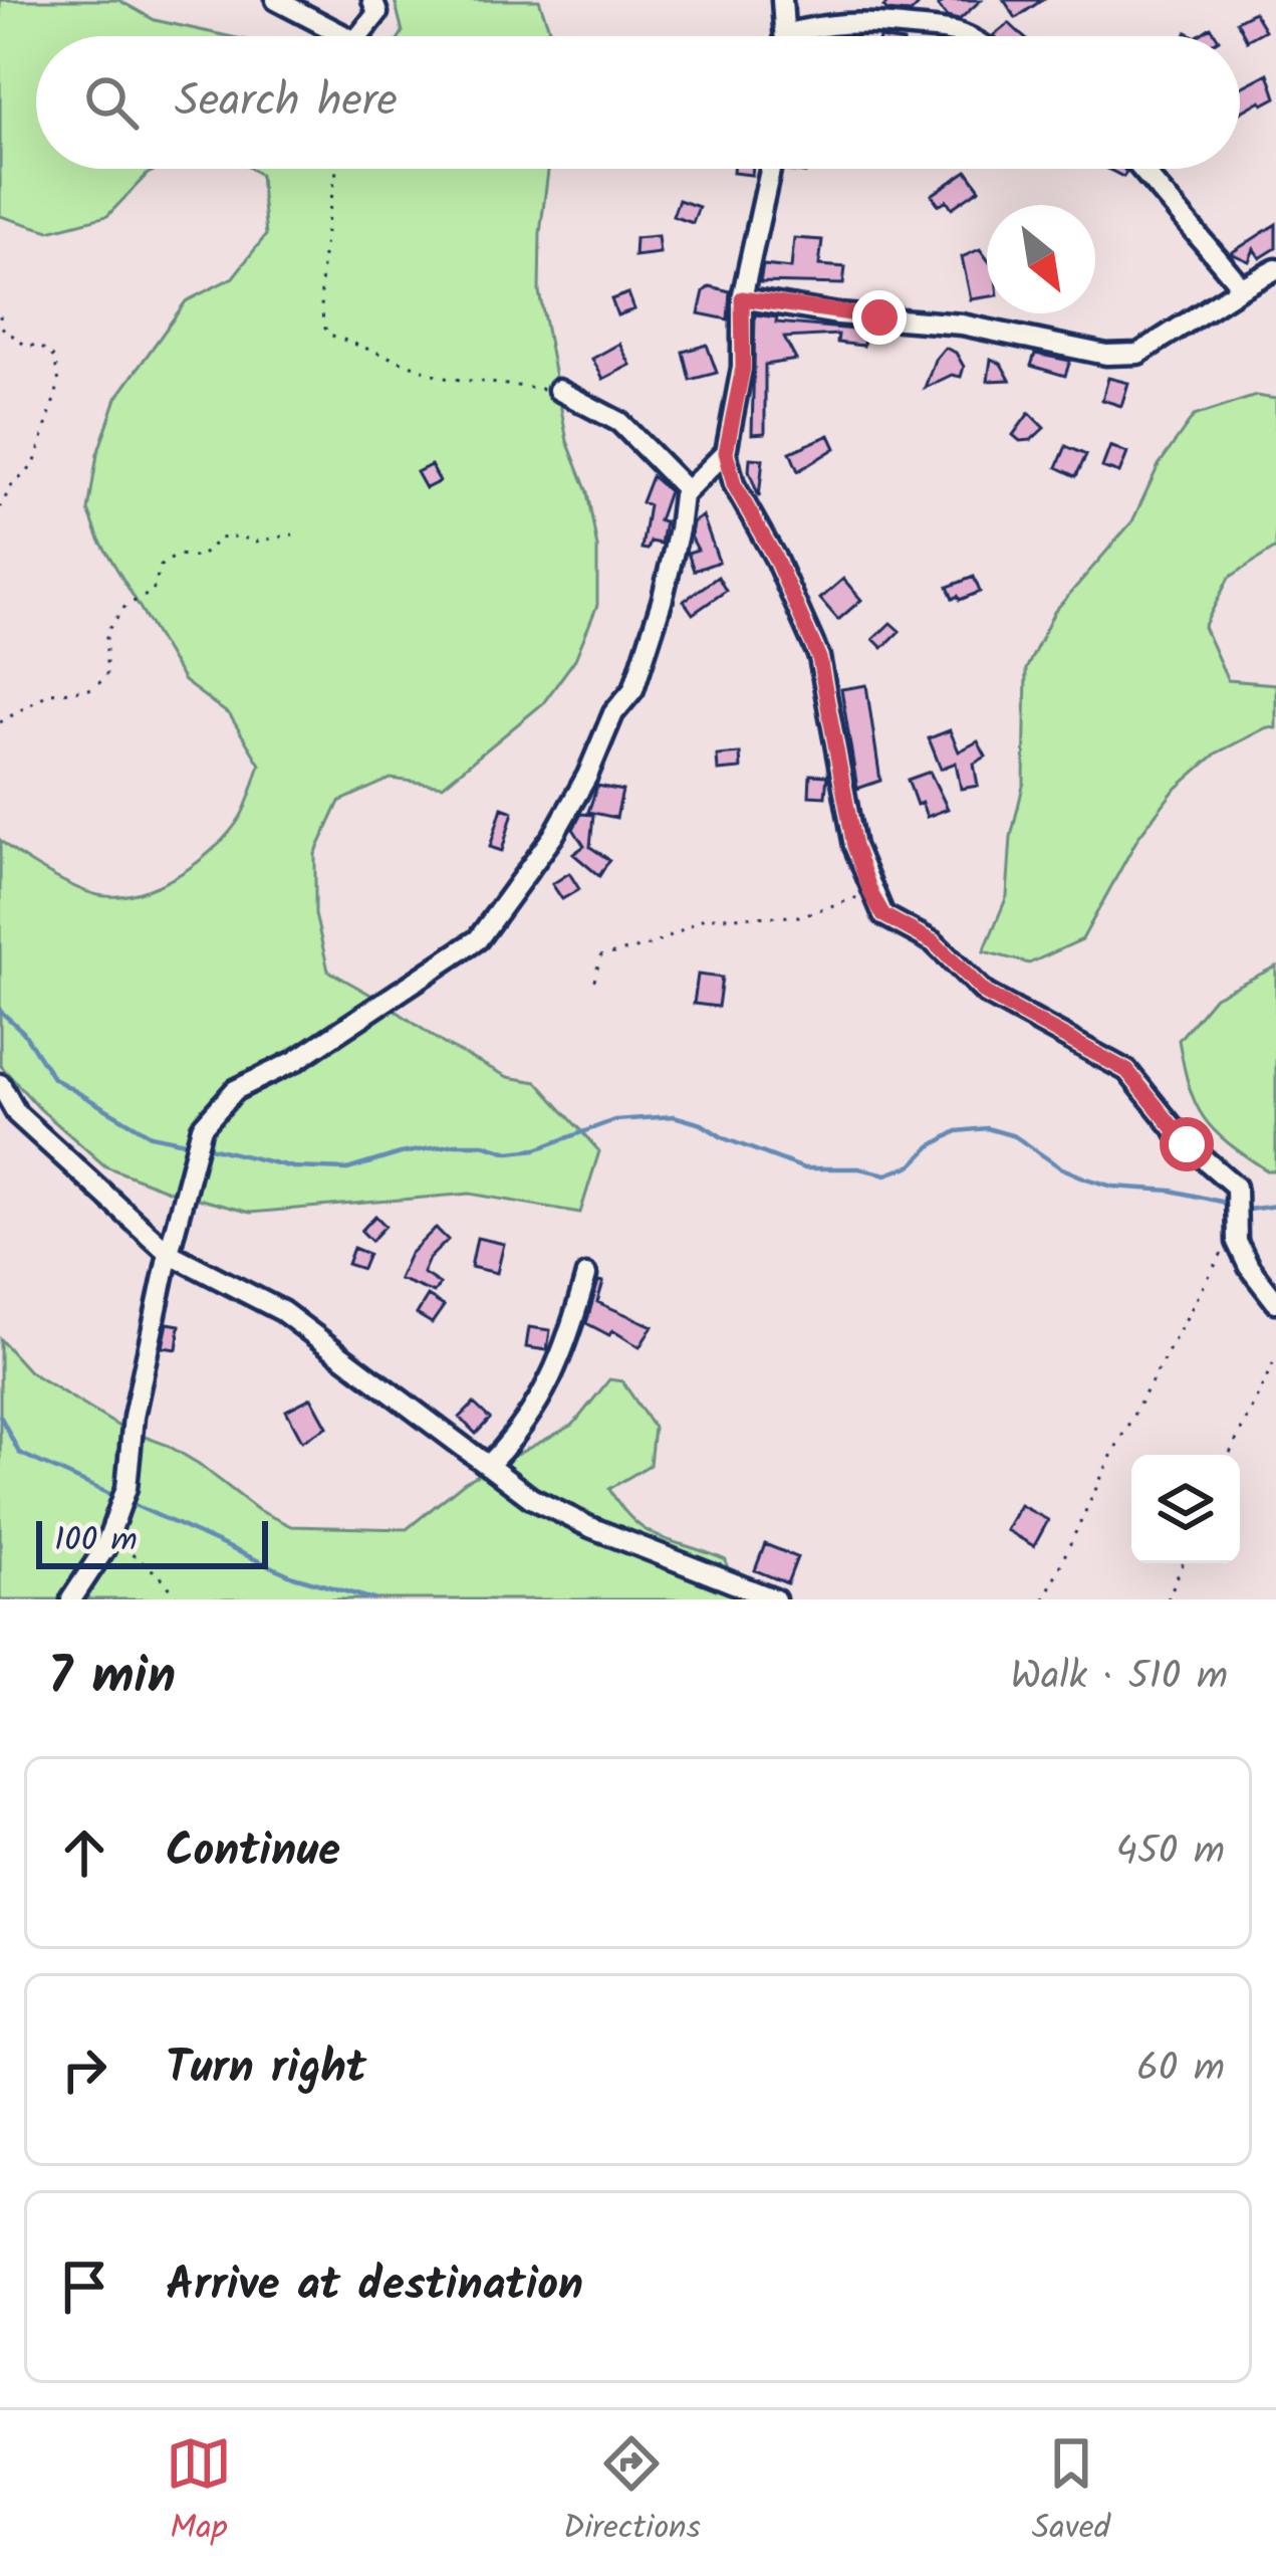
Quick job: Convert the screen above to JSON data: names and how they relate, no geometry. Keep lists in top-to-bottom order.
{
  "scale_bar": "100 m",
  "north": "bottom right",
  "page": {
    "search": "Search here",
    "scale": "100 m",
    "heading": ["7 min", "Walk · 510 m"],
    "list": [
      ["Continue", "450 m"],
      ["Turn right", "60 m"],
      "Arrive at destination"
    ],
    "nav": ["Map", "Directions", "Saved"]
  }
}
